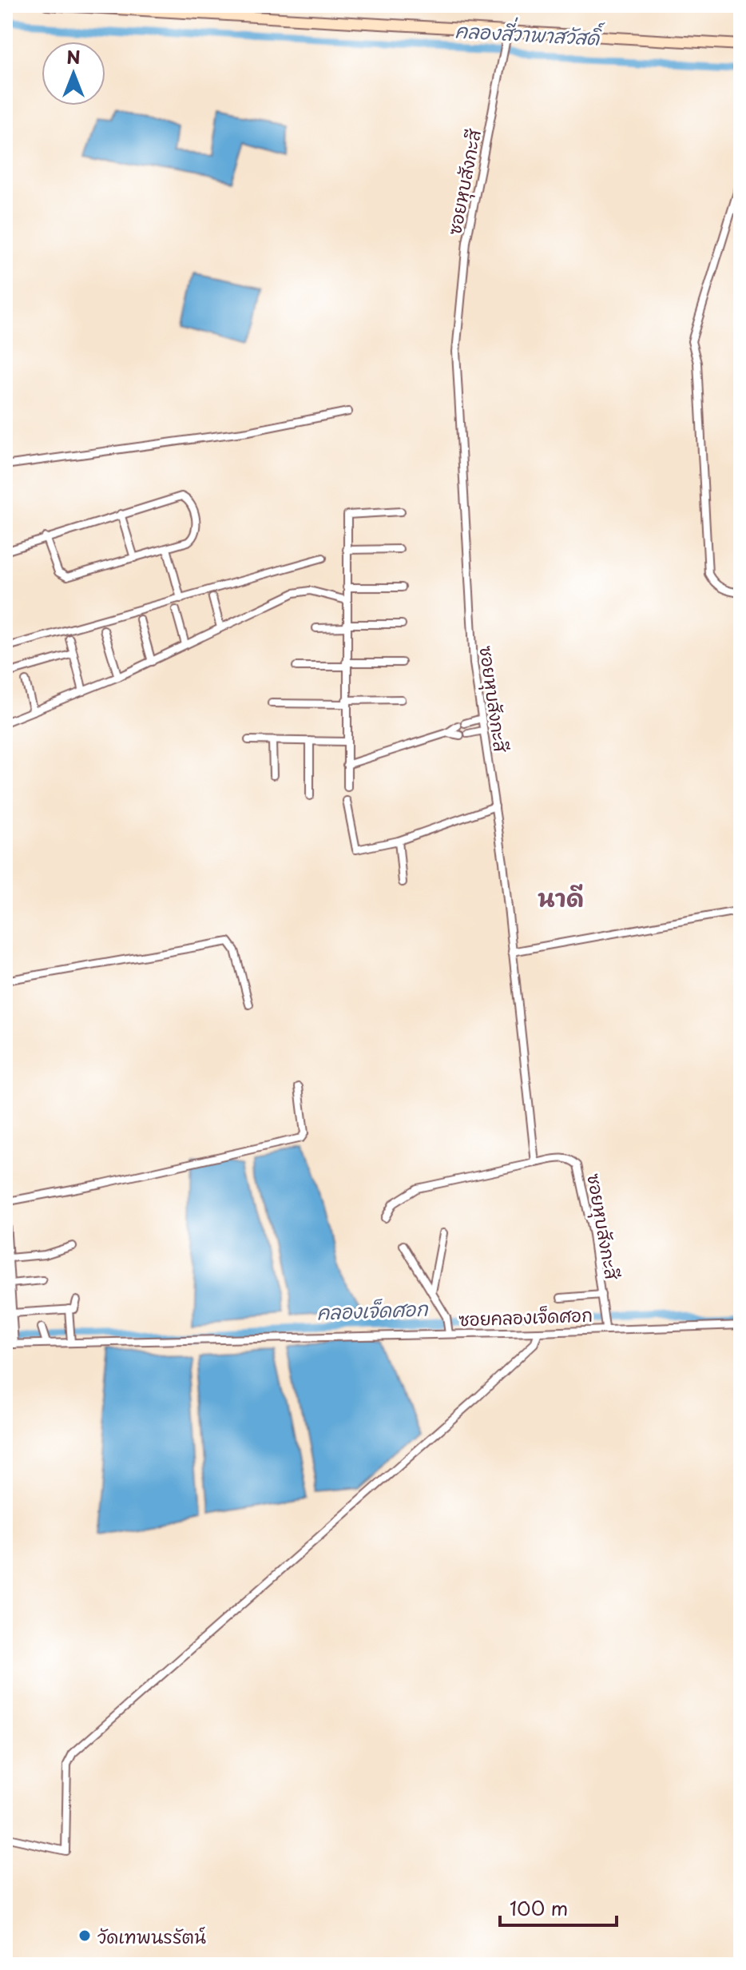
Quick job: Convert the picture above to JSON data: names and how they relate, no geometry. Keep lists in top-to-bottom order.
{
  "streets": {
    "street": ["ซอยหุบสังกะสี", "ซอยคลองเจ็ดศอก"]
  },
  "crossings": [
    ["ซอยหุบสังกะสี", "ซอยคลองเจ็ดศอก"]
  ],
  "districts": ["นาดี"],
  "water": ["คลองสี่วาพาสวัสดิ์", "คลองเจ็ดศอก"],
  "places": ["วัดเทพนรรัตน์"],
  "scale_bar": "100 m",
  "north": "top"
}
